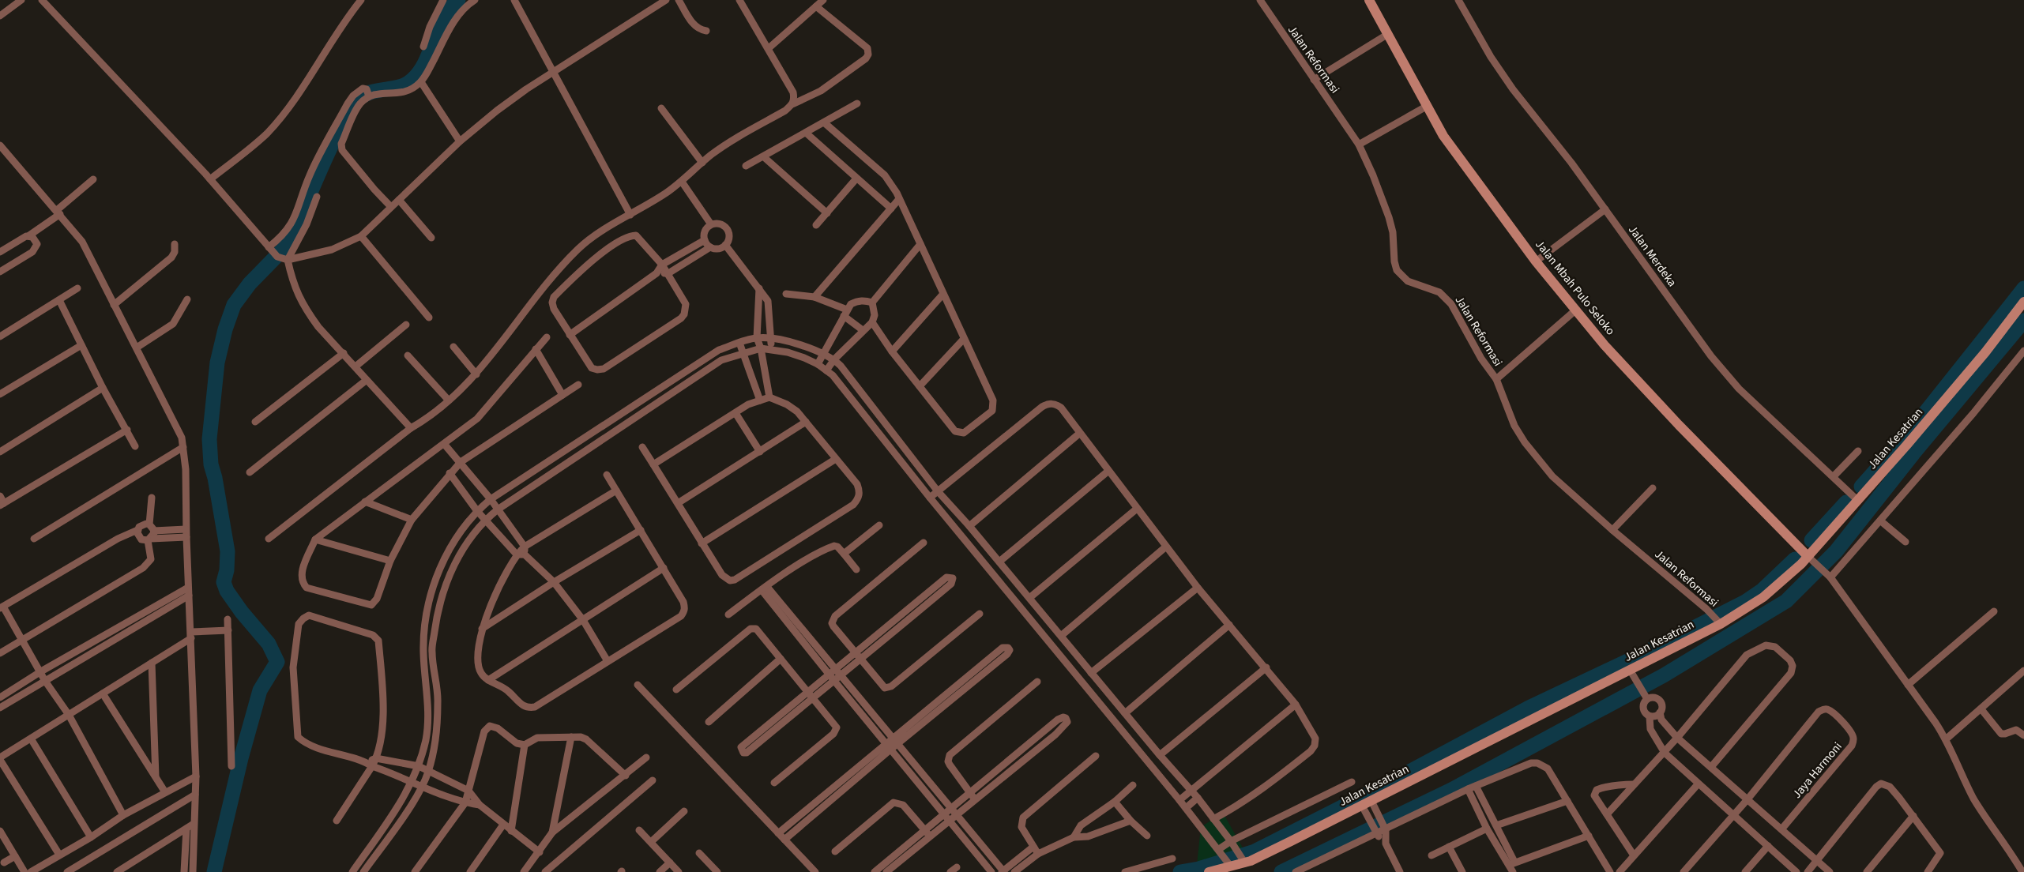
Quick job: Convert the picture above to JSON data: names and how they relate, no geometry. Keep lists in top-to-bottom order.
{
  "streets": {
    "street": [
      "Jalan Reformasi",
      "Jalan Merdeka",
      "Jalan Mbah Pulo Seloko",
      "Jalan Kesatrian",
      "Jaya Harmoni"
    ]
  },
  "crossings": [
    ["Jalan Reformasi", "Jalan Kesatrian"],
    ["Jalan Merdeka", "Jalan Kesatrian"],
    ["Jalan Mbah Pulo Seloko", "Jalan Kesatrian"]
  ]
}
